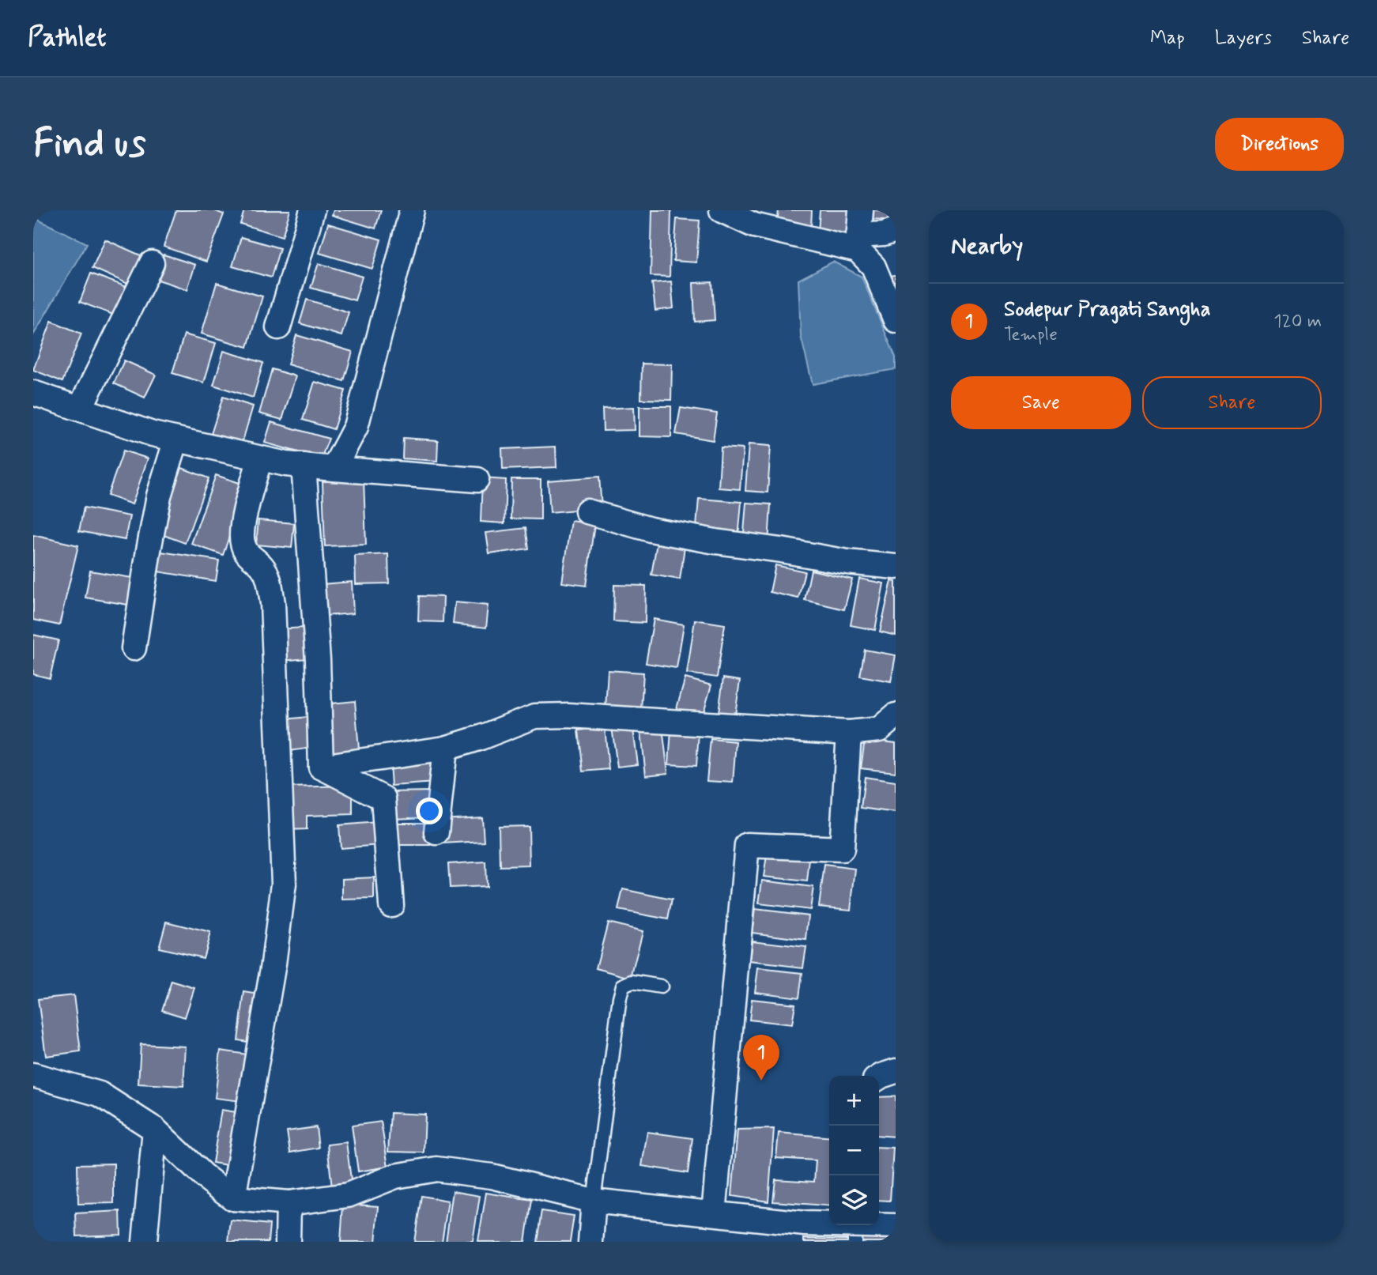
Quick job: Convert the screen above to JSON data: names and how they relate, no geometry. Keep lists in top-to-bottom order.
{
  "page": {
    "header": "Pathlet",
    "nav": ["Map", "Layers", "Share"],
    "buttons": [
      "Directions",
      ["Save", "Share"]
    ],
    "title": "Find us",
    "heading": "Nearby",
    "list": [
      {
        "mark": "1",
        "name": "Sodepur Pragati Sangha",
        "note": "Temple",
        "value": "120 m"
      }
    ],
    "pins": "1",
    "map_buttons": ["+", "−"]
  }
}
